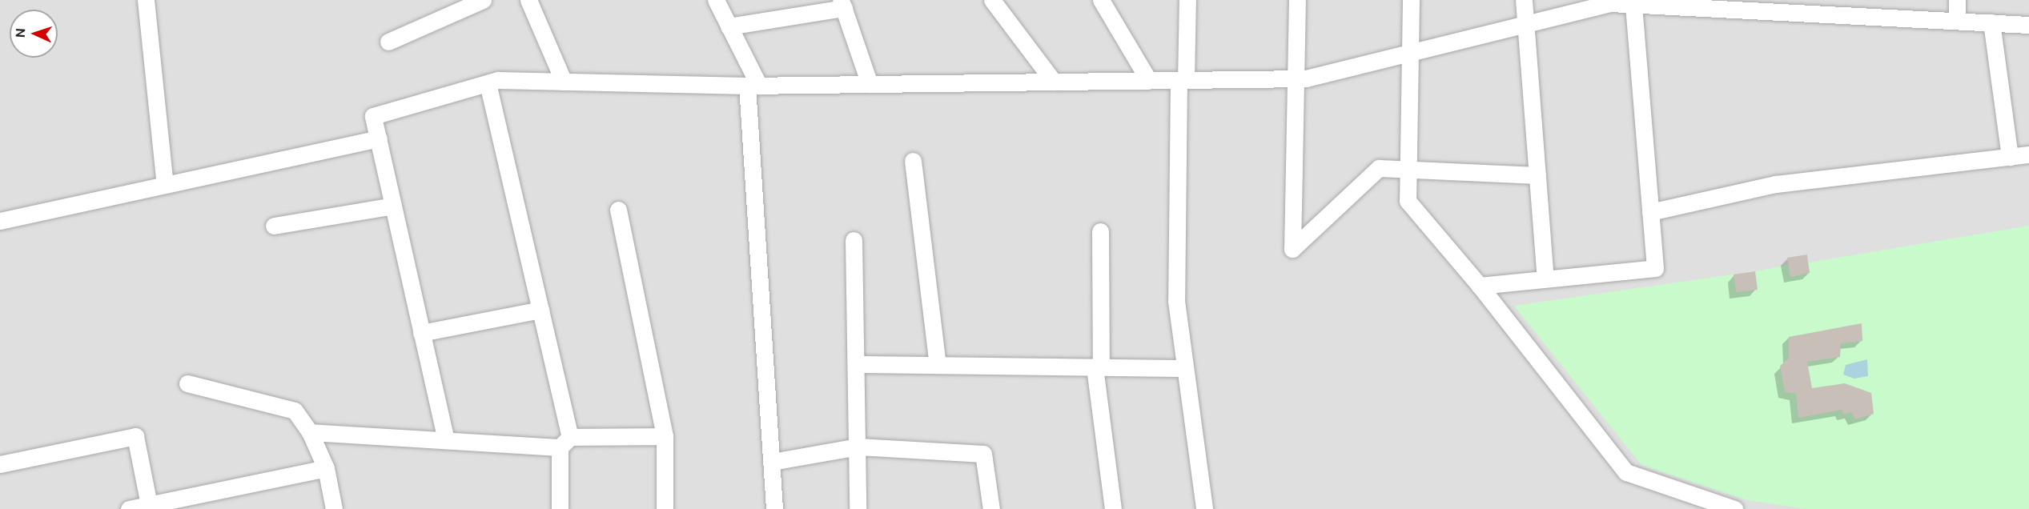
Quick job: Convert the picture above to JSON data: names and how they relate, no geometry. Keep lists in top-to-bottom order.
{
  "north": "left"
}
